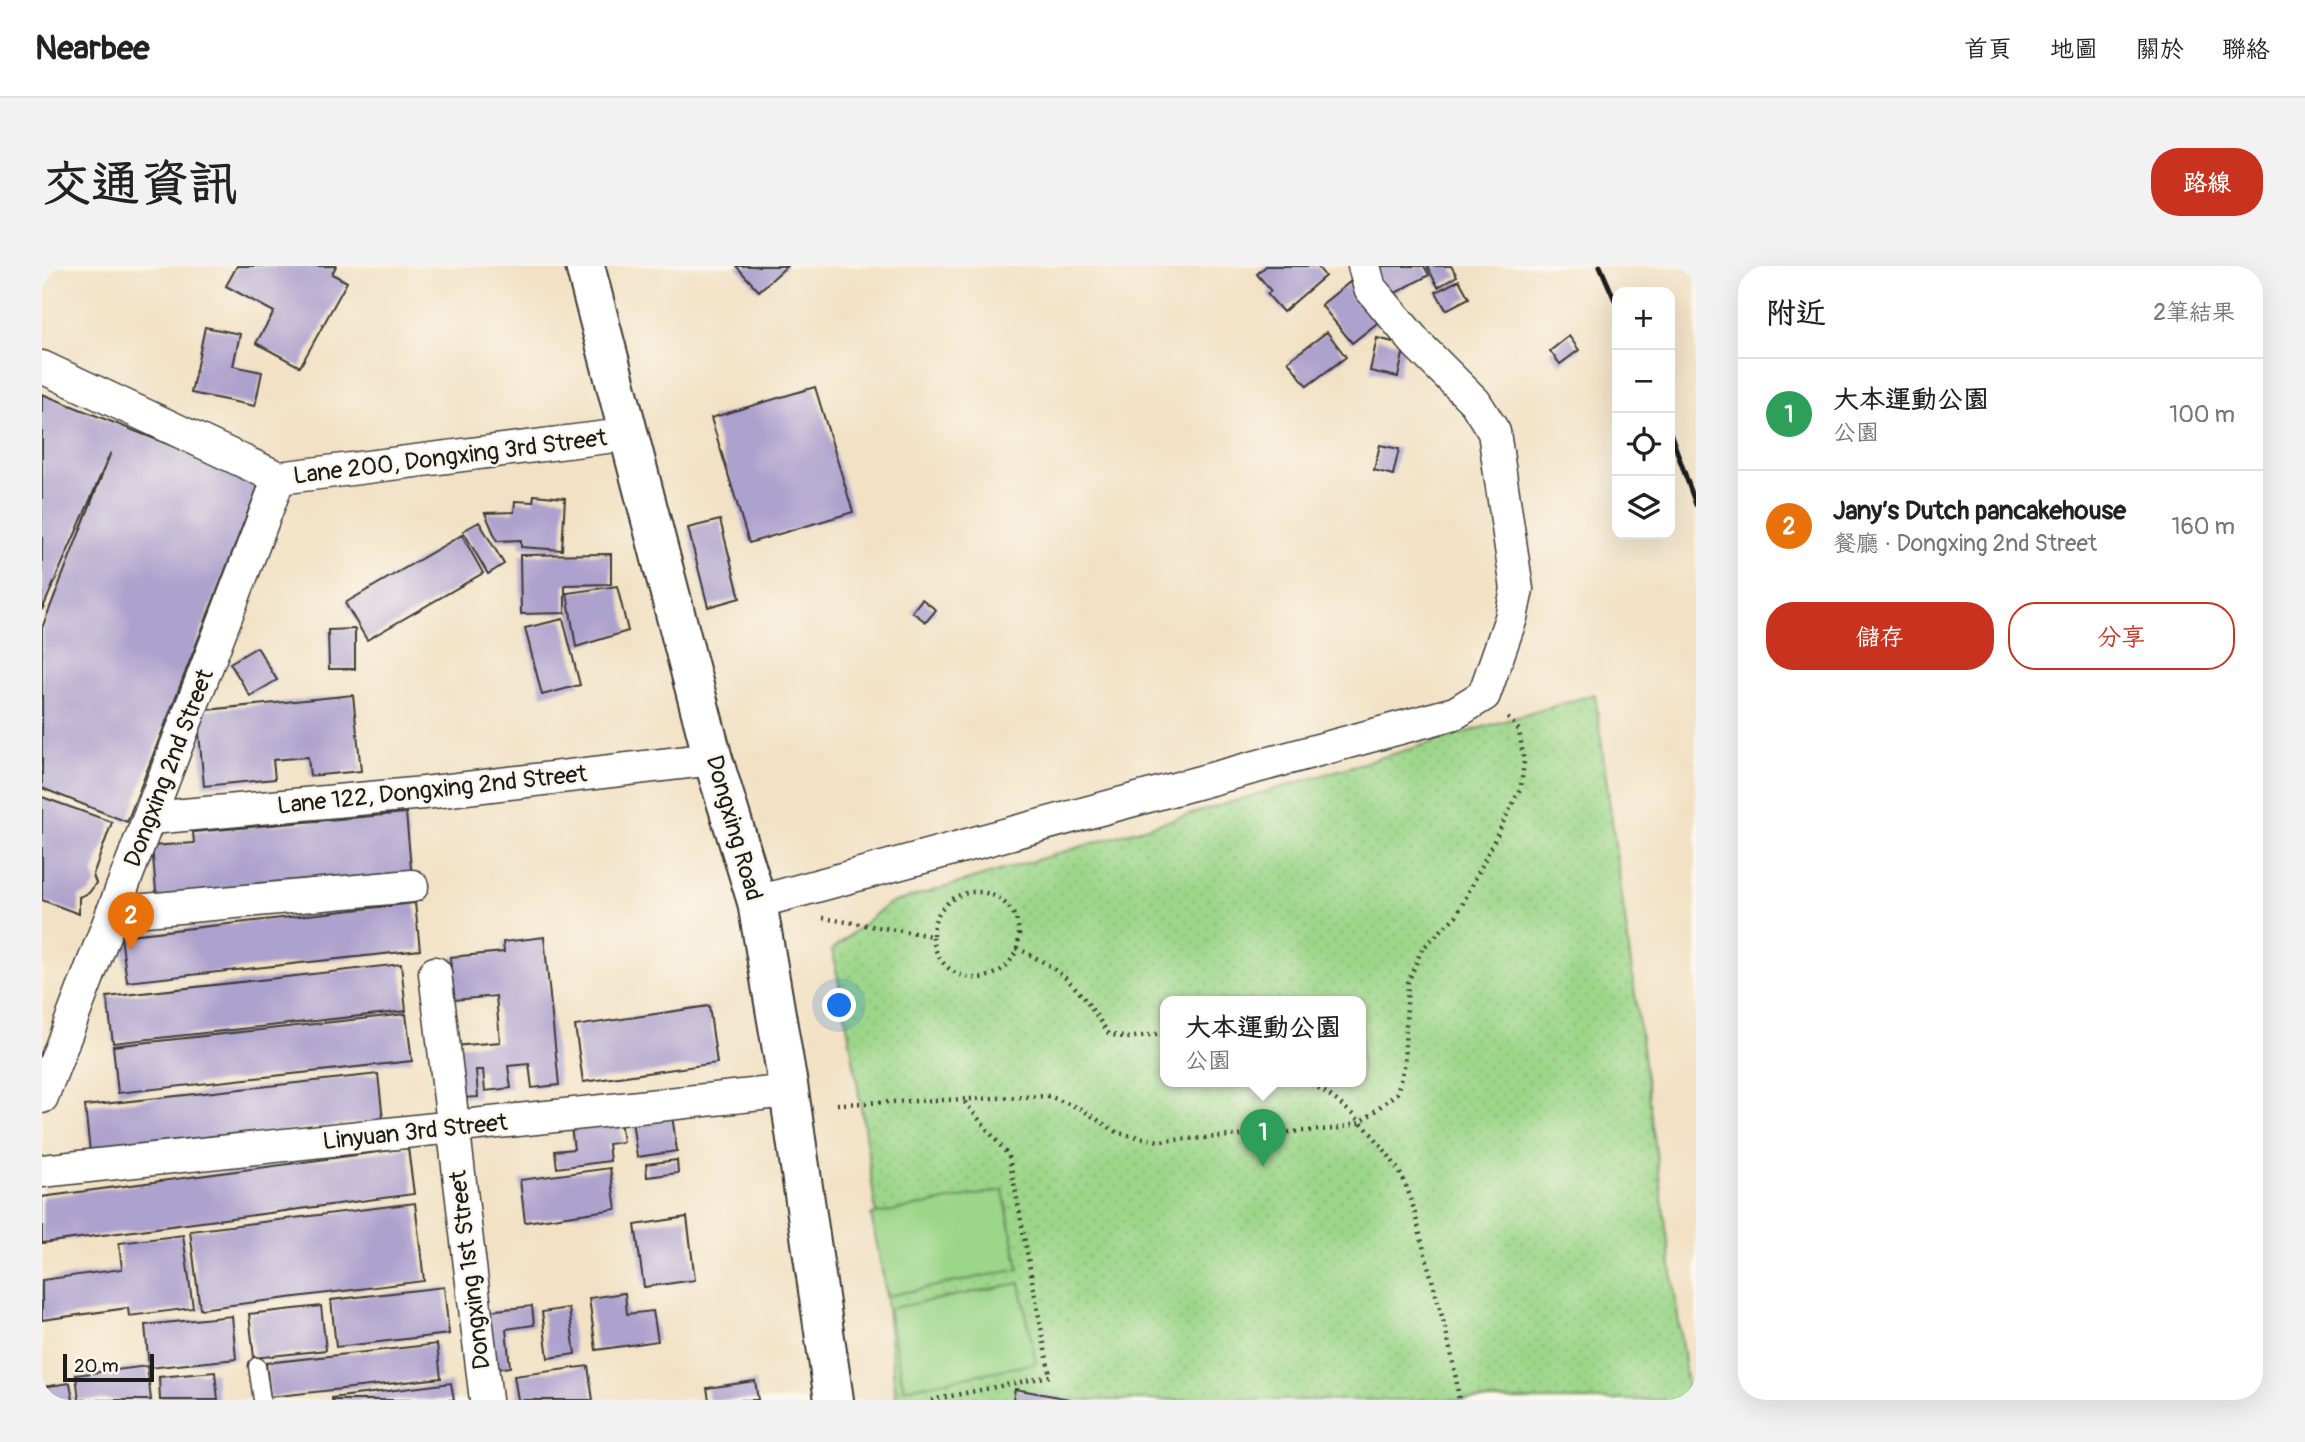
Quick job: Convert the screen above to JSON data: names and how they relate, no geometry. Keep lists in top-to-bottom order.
{
  "streets": {
    "street": [
      "Lane 200, Dongxing 3rd Street",
      "Dongxing 2nd Street",
      "Lane 122, Dongxing 2nd Street",
      "Dongxing Road",
      "Linyuan 3rd Street",
      "Dongxing 1st Street"
    ]
  },
  "crossings": [
    ["Lane 200, Dongxing 3rd Street", "Dongxing 2nd Street"],
    ["Lane 200, Dongxing 3rd Street", "Dongxing Road"],
    ["Dongxing 2nd Street", "Lane 122, Dongxing 2nd Street"],
    ["Lane 122, Dongxing 2nd Street", "Dongxing Road"],
    ["Dongxing Road", "Linyuan 3rd Street"],
    ["Linyuan 3rd Street", "Dongxing 1st Street"]
  ],
  "scale_bar": "20 m",
  "page": {
    "header": "Nearbee",
    "nav": [
      "首頁",
      "地圖",
      "關於",
      "聯絡"
    ],
    "buttons": [
      "路線",
      ["儲存", "分享"]
    ],
    "title": "交通資訊",
    "heading": ["附近", "2筆結果"],
    "map_buttons": ["+", "−"],
    "list": [
      {
        "mark": "1",
        "name": "大本運動公園",
        "note": "公園",
        "value": "100 m"
      },
      {
        "mark": "2",
        "name": "Jany’s Dutch pancakehouse",
        "note": "餐廳 · Dongxing 2nd Street",
        "value": "160 m"
      }
    ],
    "pins": ["2", "1"],
    "popup": ["大本運動公園", "公園"],
    "scale": "20 m"
  }
}
